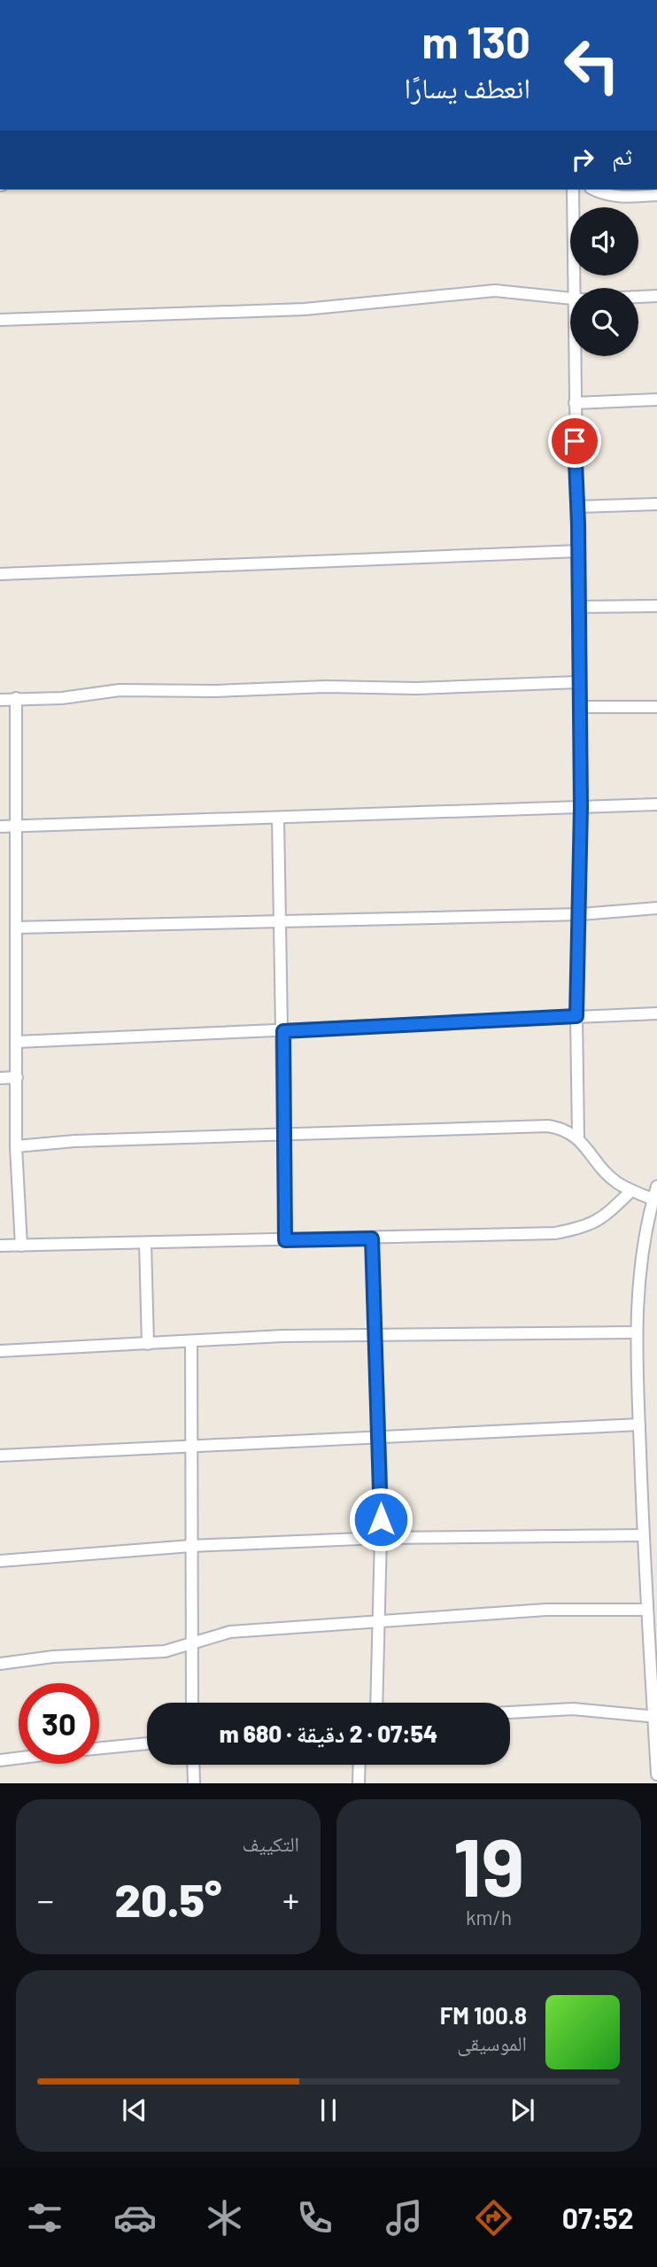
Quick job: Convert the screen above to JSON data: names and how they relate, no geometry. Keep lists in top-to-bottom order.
{
  "page": {
    "turn": ["130 m", "انعطف يسارًا"],
    "then": "ثم",
    "limit": "30",
    "trip": "07:54 · 2 دقيقة · 680 m",
    "tile": [
      ["19", "km/h"],
      "التكييف"
    ],
    "heat": ["−", "20.5°", "+"],
    "song": ["100.8 FM", "الموسيقى"],
    "tabs": "07:52"
  }
}
